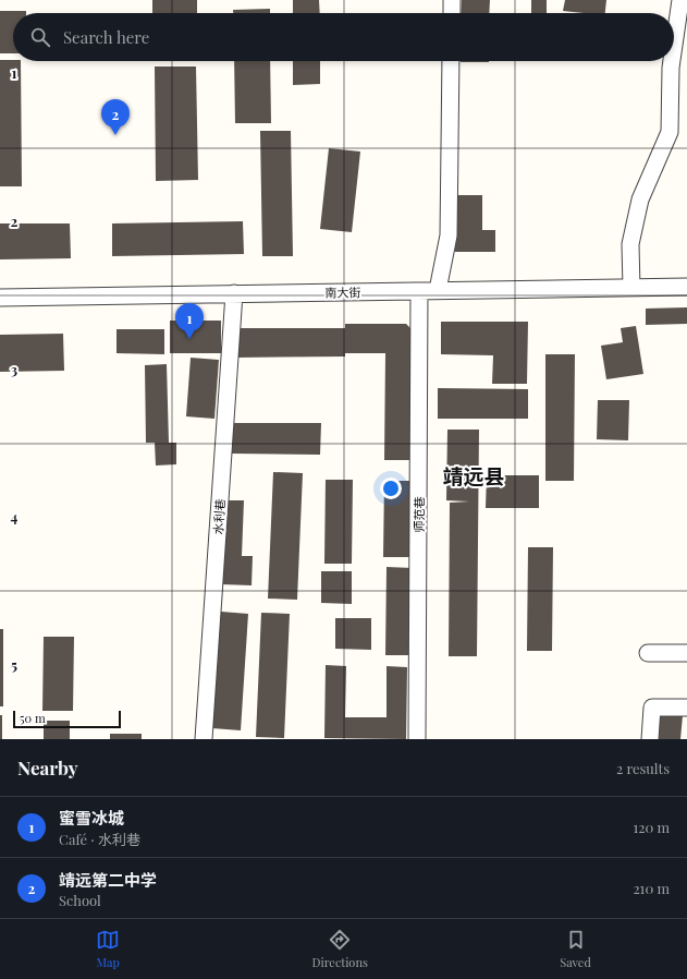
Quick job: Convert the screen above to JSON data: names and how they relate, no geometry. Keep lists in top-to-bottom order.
{
  "streets": {
    "street": ["南大街", "师范巷", "水利巷"]
  },
  "crossings": [
    ["南大街", "师范巷"],
    ["南大街", "水利巷"]
  ],
  "districts": ["靖远县"],
  "scale_bar": "50 m",
  "page": {
    "search": "Search here",
    "pins": ["2", "1"],
    "scale": "50 m",
    "heading": ["Nearby", "2 results"],
    "list": [
      {
        "mark": "1",
        "name": "蜜雪冰城",
        "note": "Café · 水利巷",
        "value": "120 m"
      },
      {
        "mark": "2",
        "name": "靖远第二中学",
        "note": "School",
        "value": "210 m"
      }
    ],
    "nav": ["Map", "Directions", "Saved"]
  },
  "grid": {
    "rows": [
      "1",
      "2",
      "3",
      "4",
      "5"
    ]
  }
}
